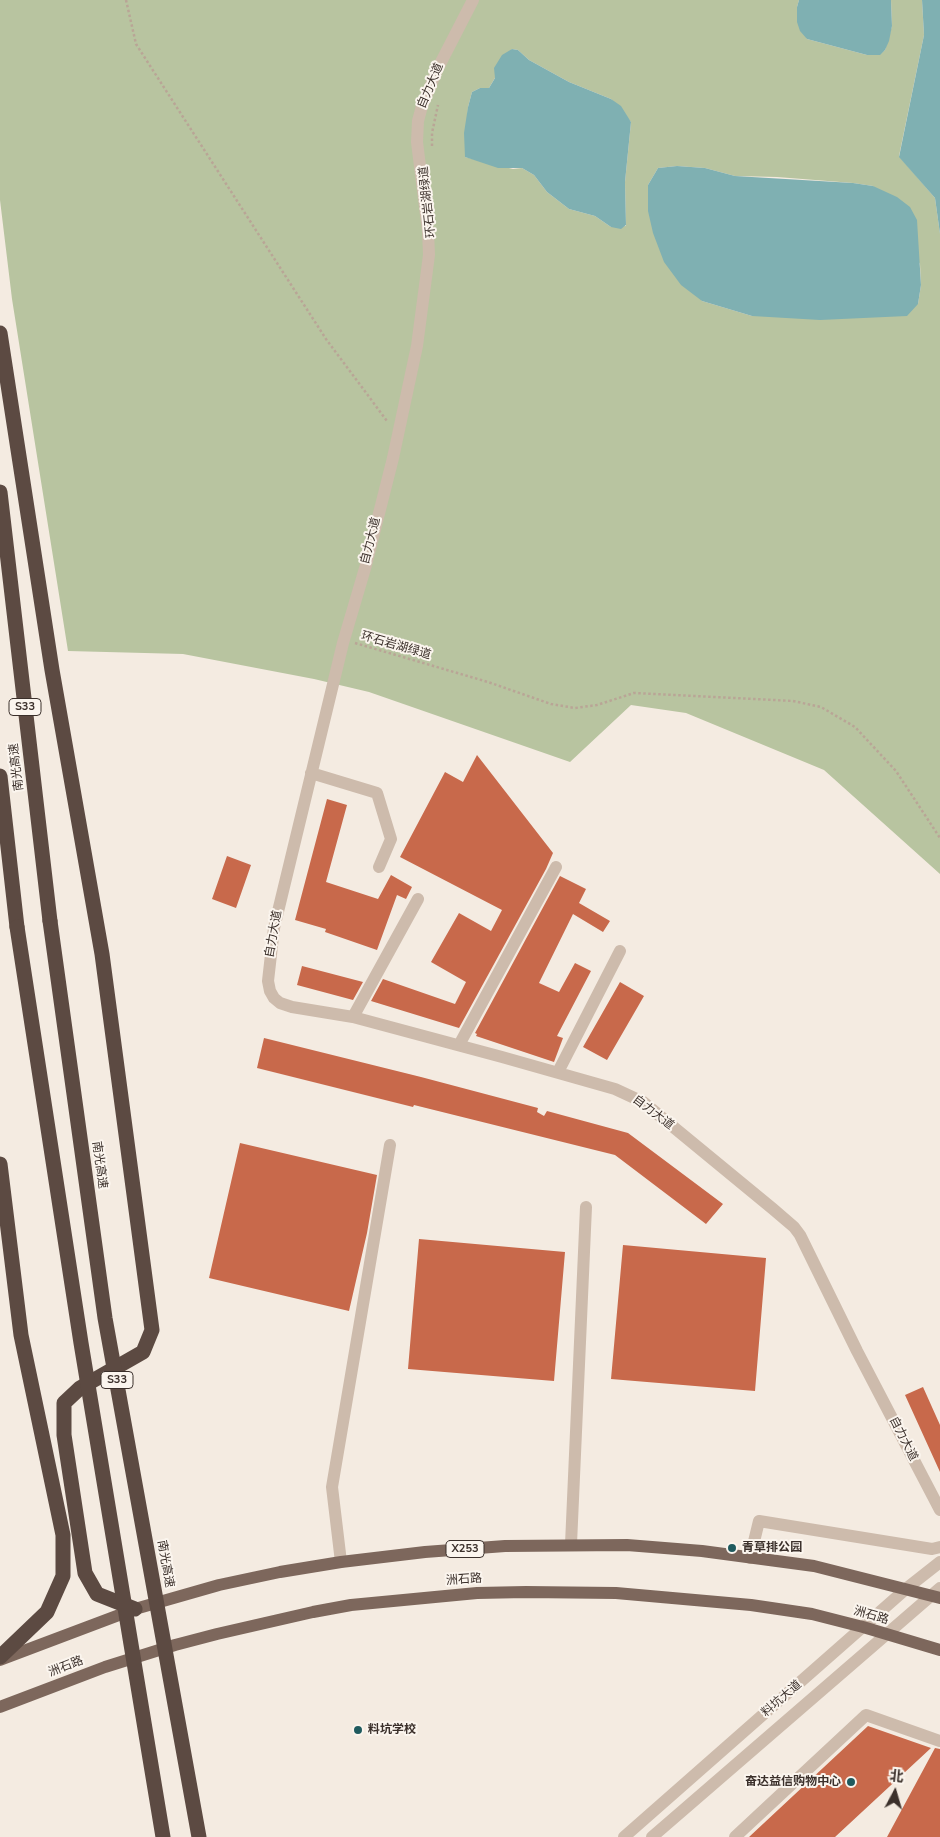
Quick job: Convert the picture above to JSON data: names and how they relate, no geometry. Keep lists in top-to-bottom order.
{
  "streets": {
    "highway": ["S33", "南光高速"],
    "main road": ["X253", "洲石路"],
    "street": ["自力大道", "料坑大道"],
    "path": ["环石岩湖绿道"]
  },
  "crossings": [
    ["X253", "料坑大道"],
    ["洲石路", "料坑大道"]
  ],
  "places": ["青草排公园", "料坑学校", "奋达益信购物中心"],
  "north": "top"
}
